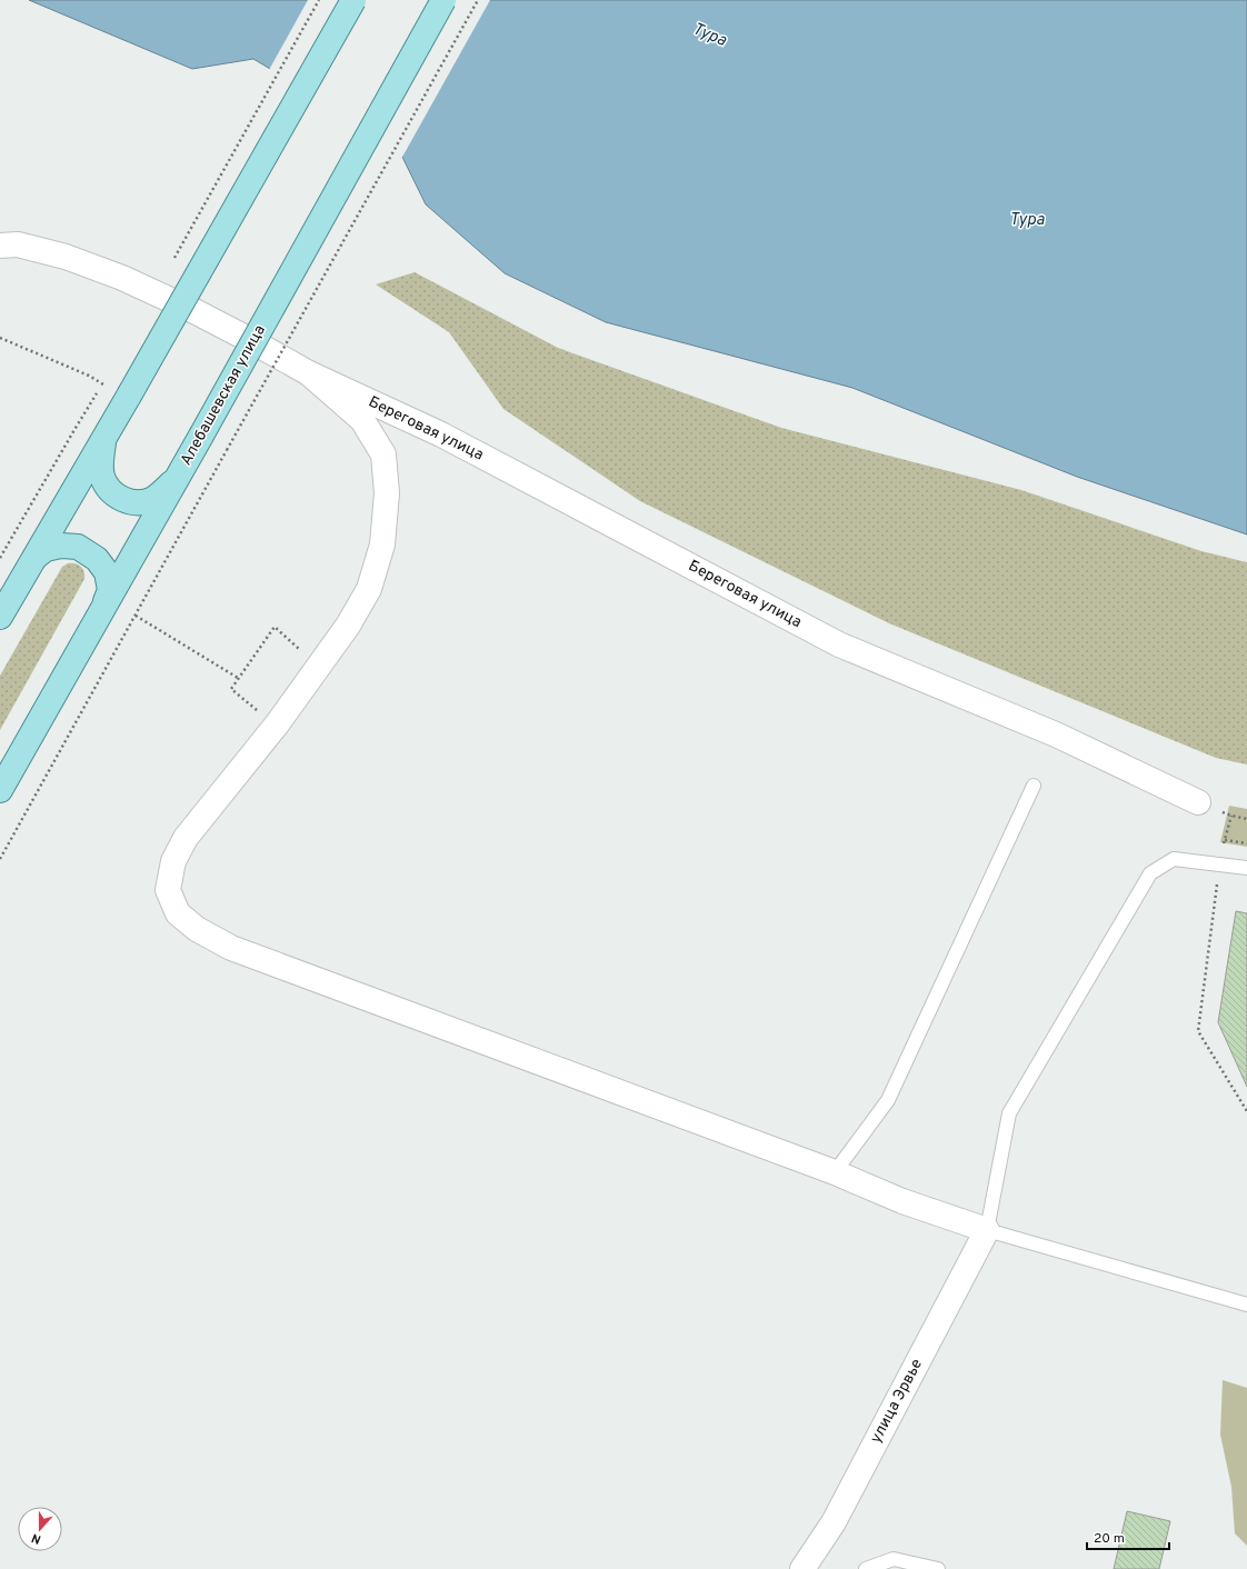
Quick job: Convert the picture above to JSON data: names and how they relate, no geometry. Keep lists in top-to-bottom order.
{
  "streets": {
    "main road": ["Алебашевская улица"],
    "street": ["Береговая улица", "улица Эрвье"]
  },
  "water": ["Тура"],
  "scale_bar": "20 m",
  "north": "bottom"
}
